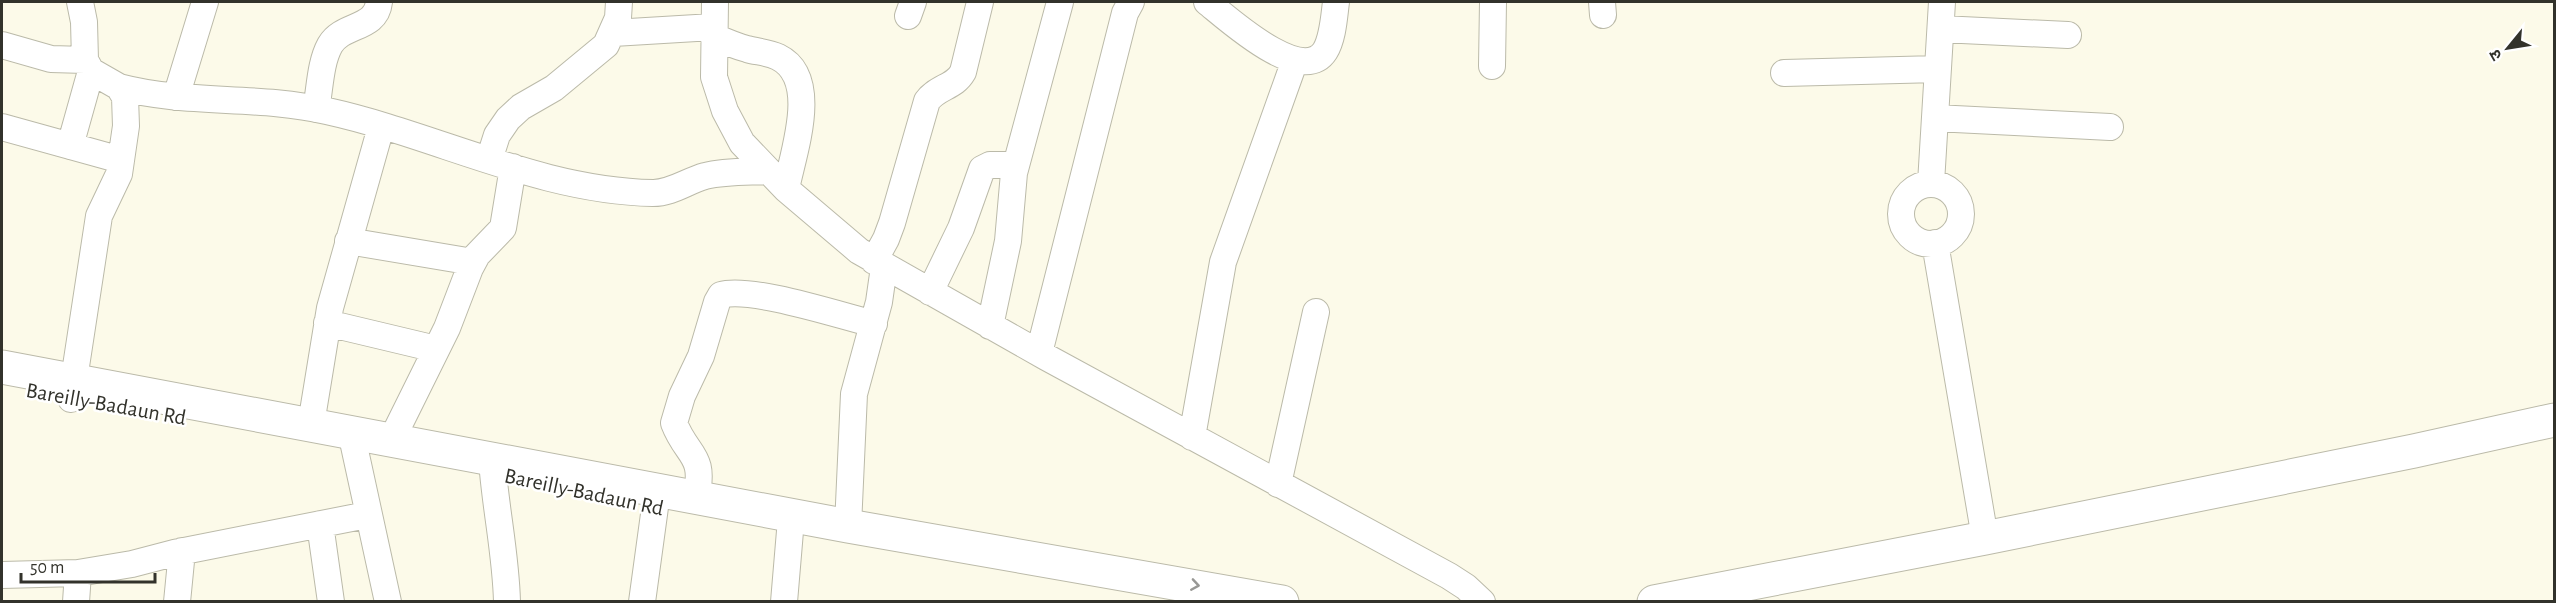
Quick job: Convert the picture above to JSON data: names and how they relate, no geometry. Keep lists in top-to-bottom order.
{
  "streets": {
    "main road": ["Bareilly-Badaun Rd"]
  },
  "scale_bar": "50 m",
  "north": "bottom left"
}
